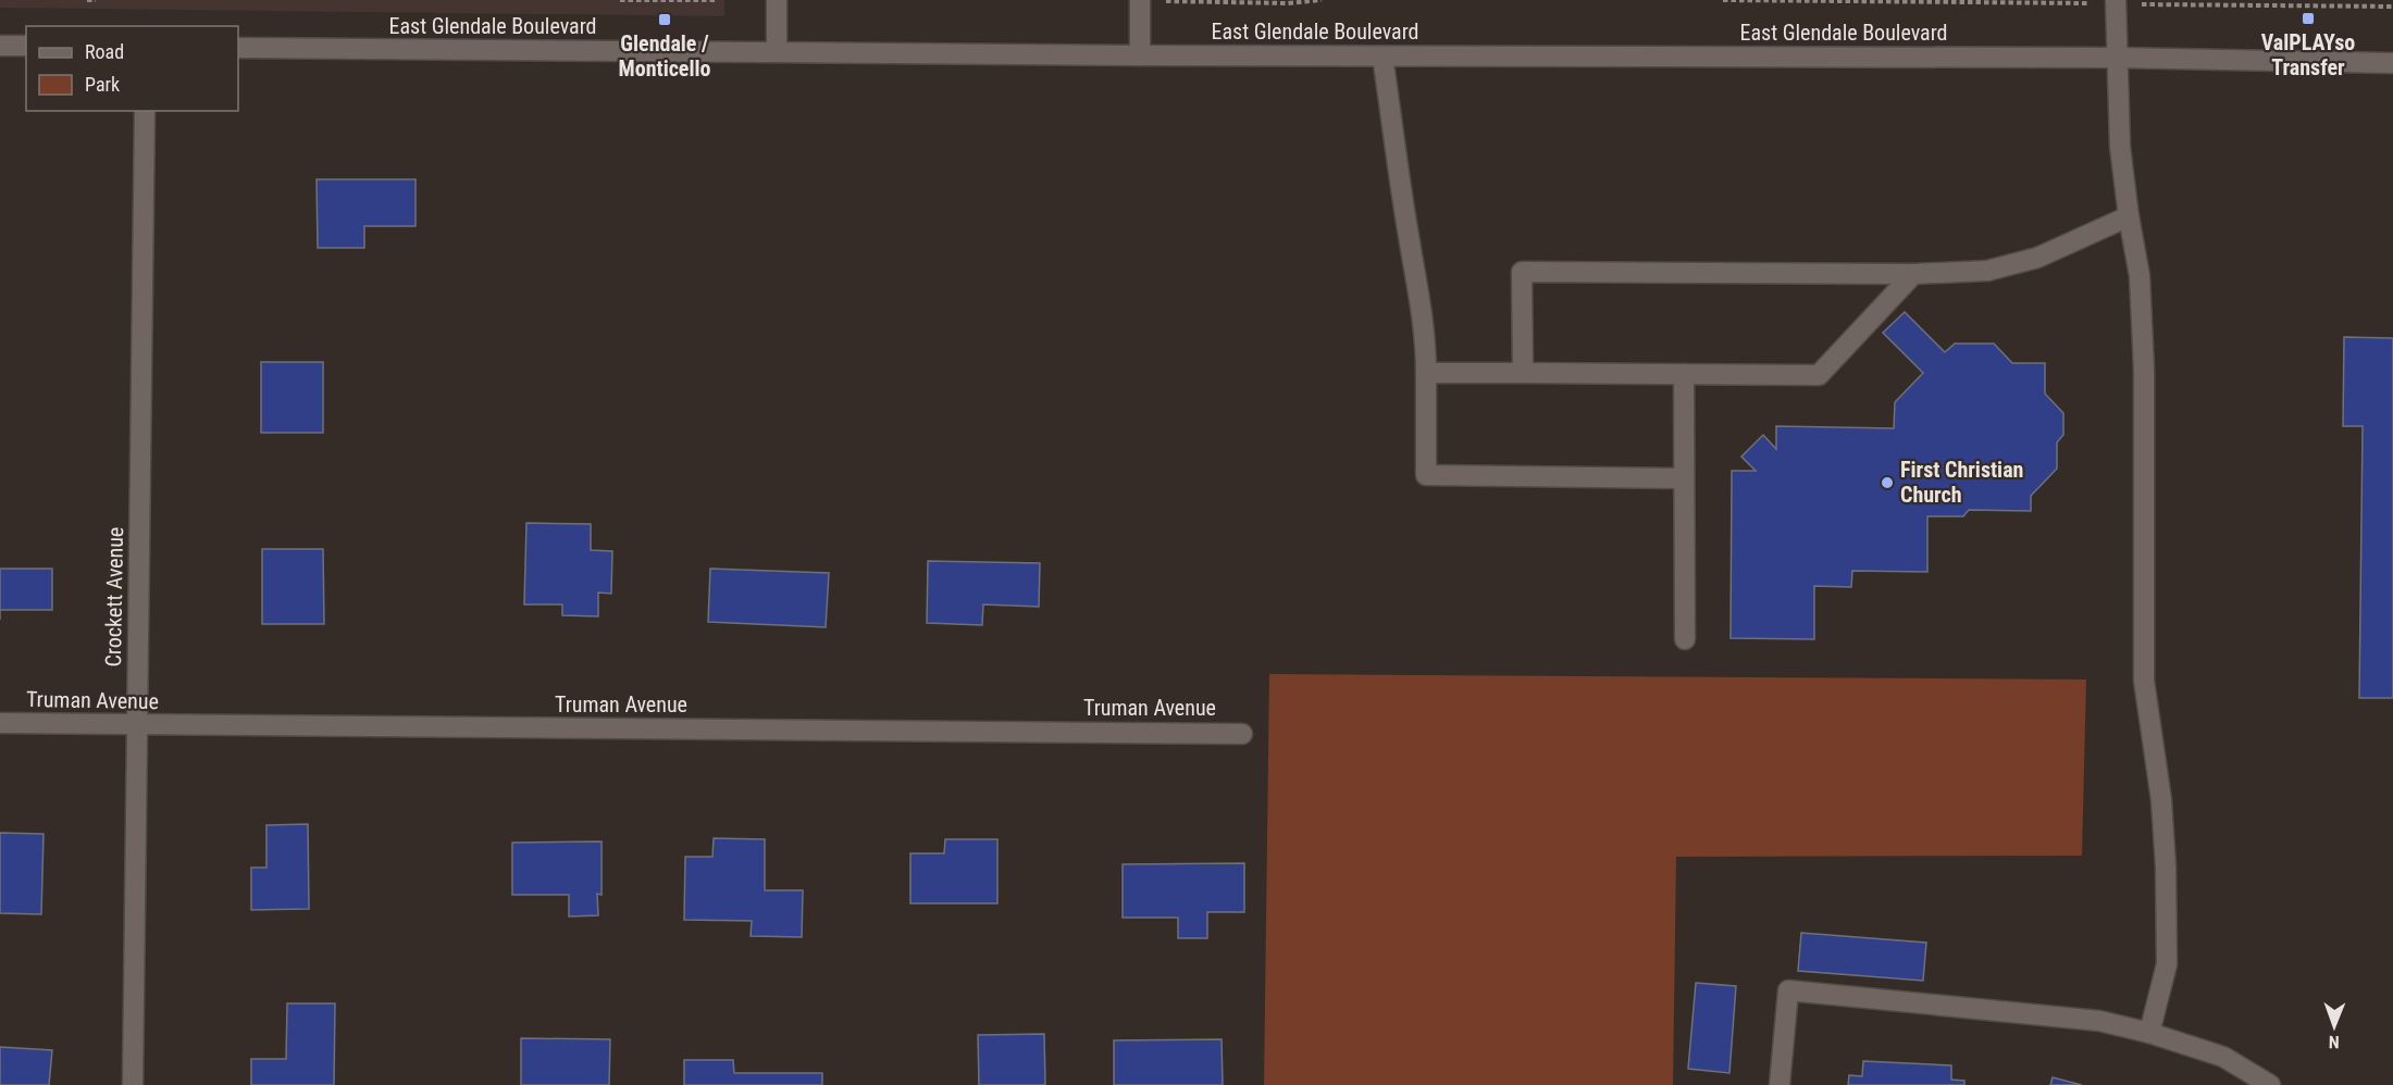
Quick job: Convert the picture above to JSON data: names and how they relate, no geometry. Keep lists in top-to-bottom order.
{
  "streets": {
    "street": ["East Glendale Boulevard", "Crockett Avenue", "Truman Avenue"]
  },
  "crossings": [
    ["Crockett Avenue", "Truman Avenue"]
  ],
  "places": {
    "transit": ["ValPLAYso Transfer", "Glendale / Monticello"],
    "other": ["First Christian Church"]
  },
  "legend": ["Road", "Park"],
  "north": "bottom"
}
